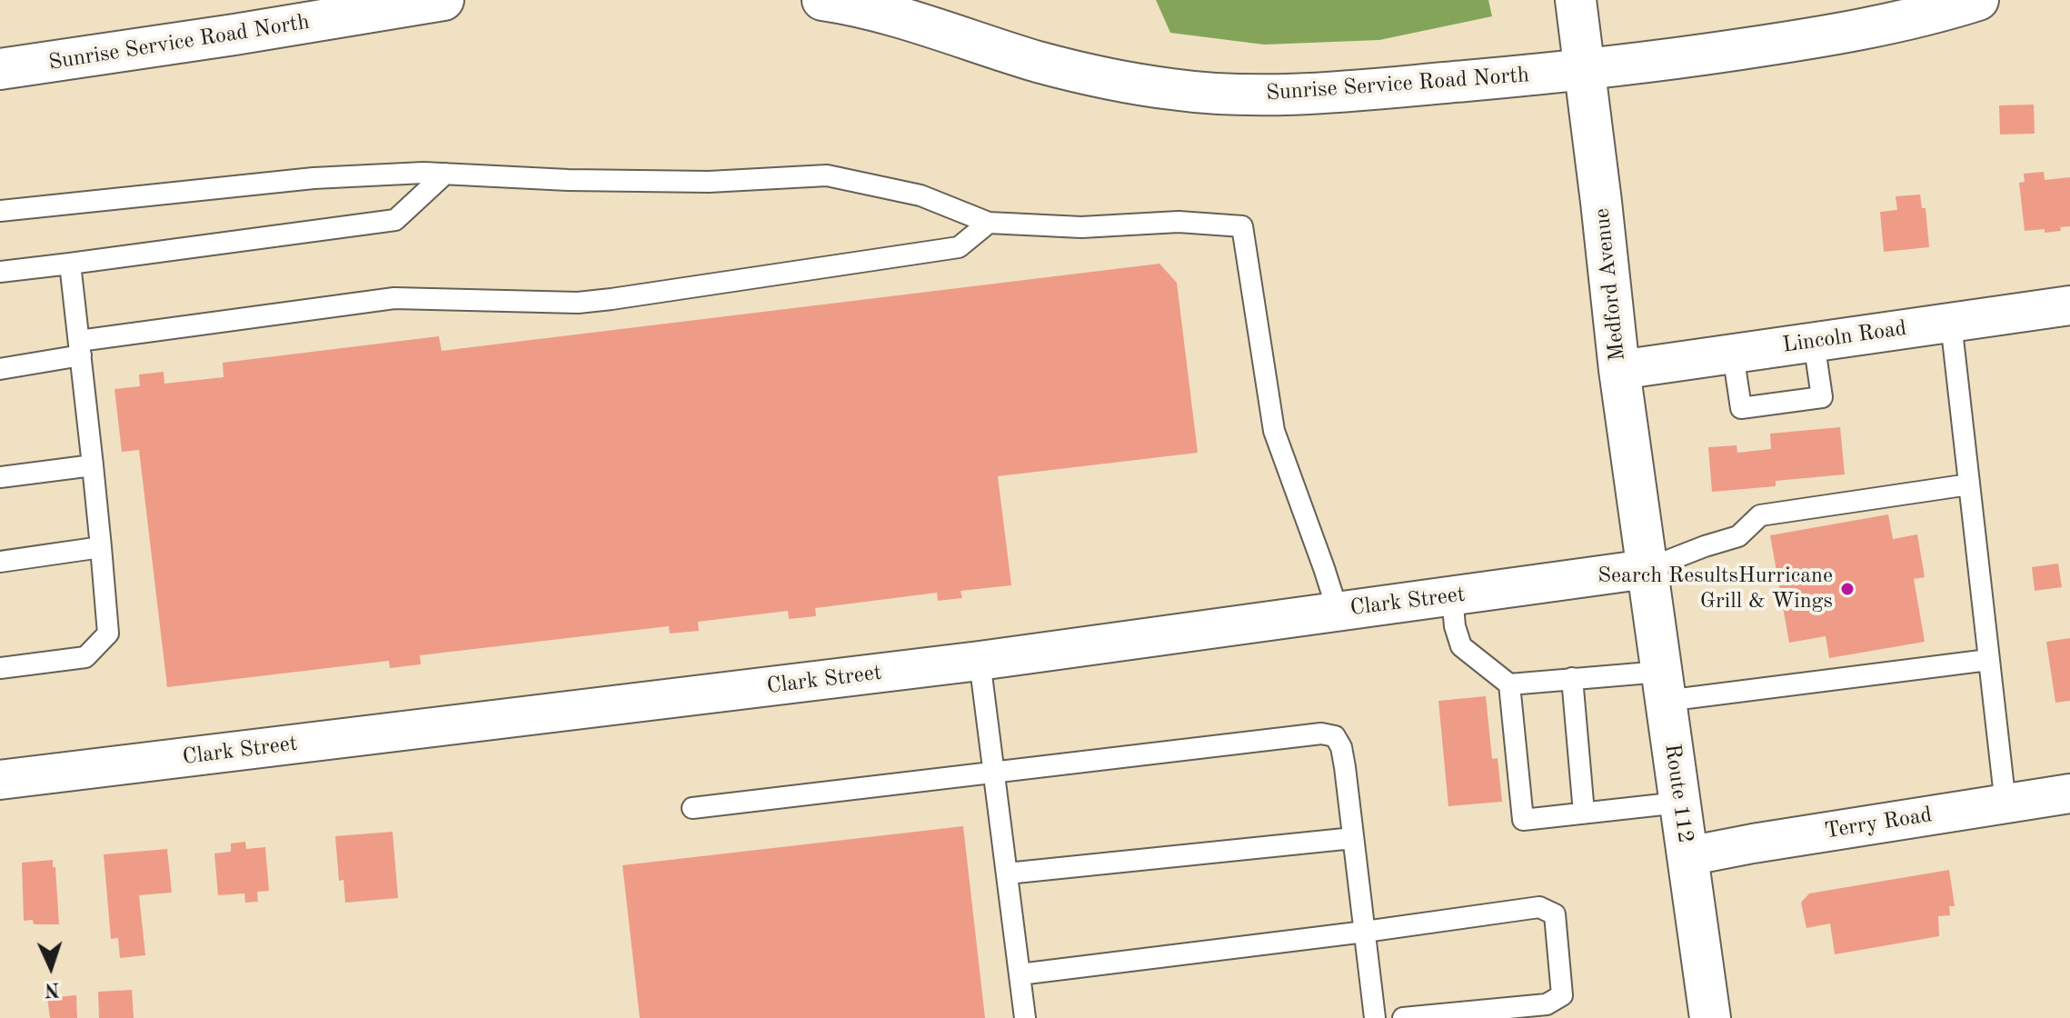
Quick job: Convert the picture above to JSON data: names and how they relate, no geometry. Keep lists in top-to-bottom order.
{
  "streets": {
    "main road": ["Sunrise Service Road North", "Medford Avenue", "Route 112"],
    "street": ["Lincoln Road", "Clark Street", "Terry Road"]
  },
  "crossings": [
    ["Sunrise Service Road North", "Medford Avenue"],
    ["Medford Avenue", "Lincoln Road"],
    ["Medford Avenue", "Clark Street"],
    ["Medford Avenue", "Route 112"],
    ["Clark Street", "Route 112"],
    ["Route 112", "Terry Road"]
  ],
  "places": ["Search ResultsHurricane Grill & Wings"],
  "north": "bottom"
}
